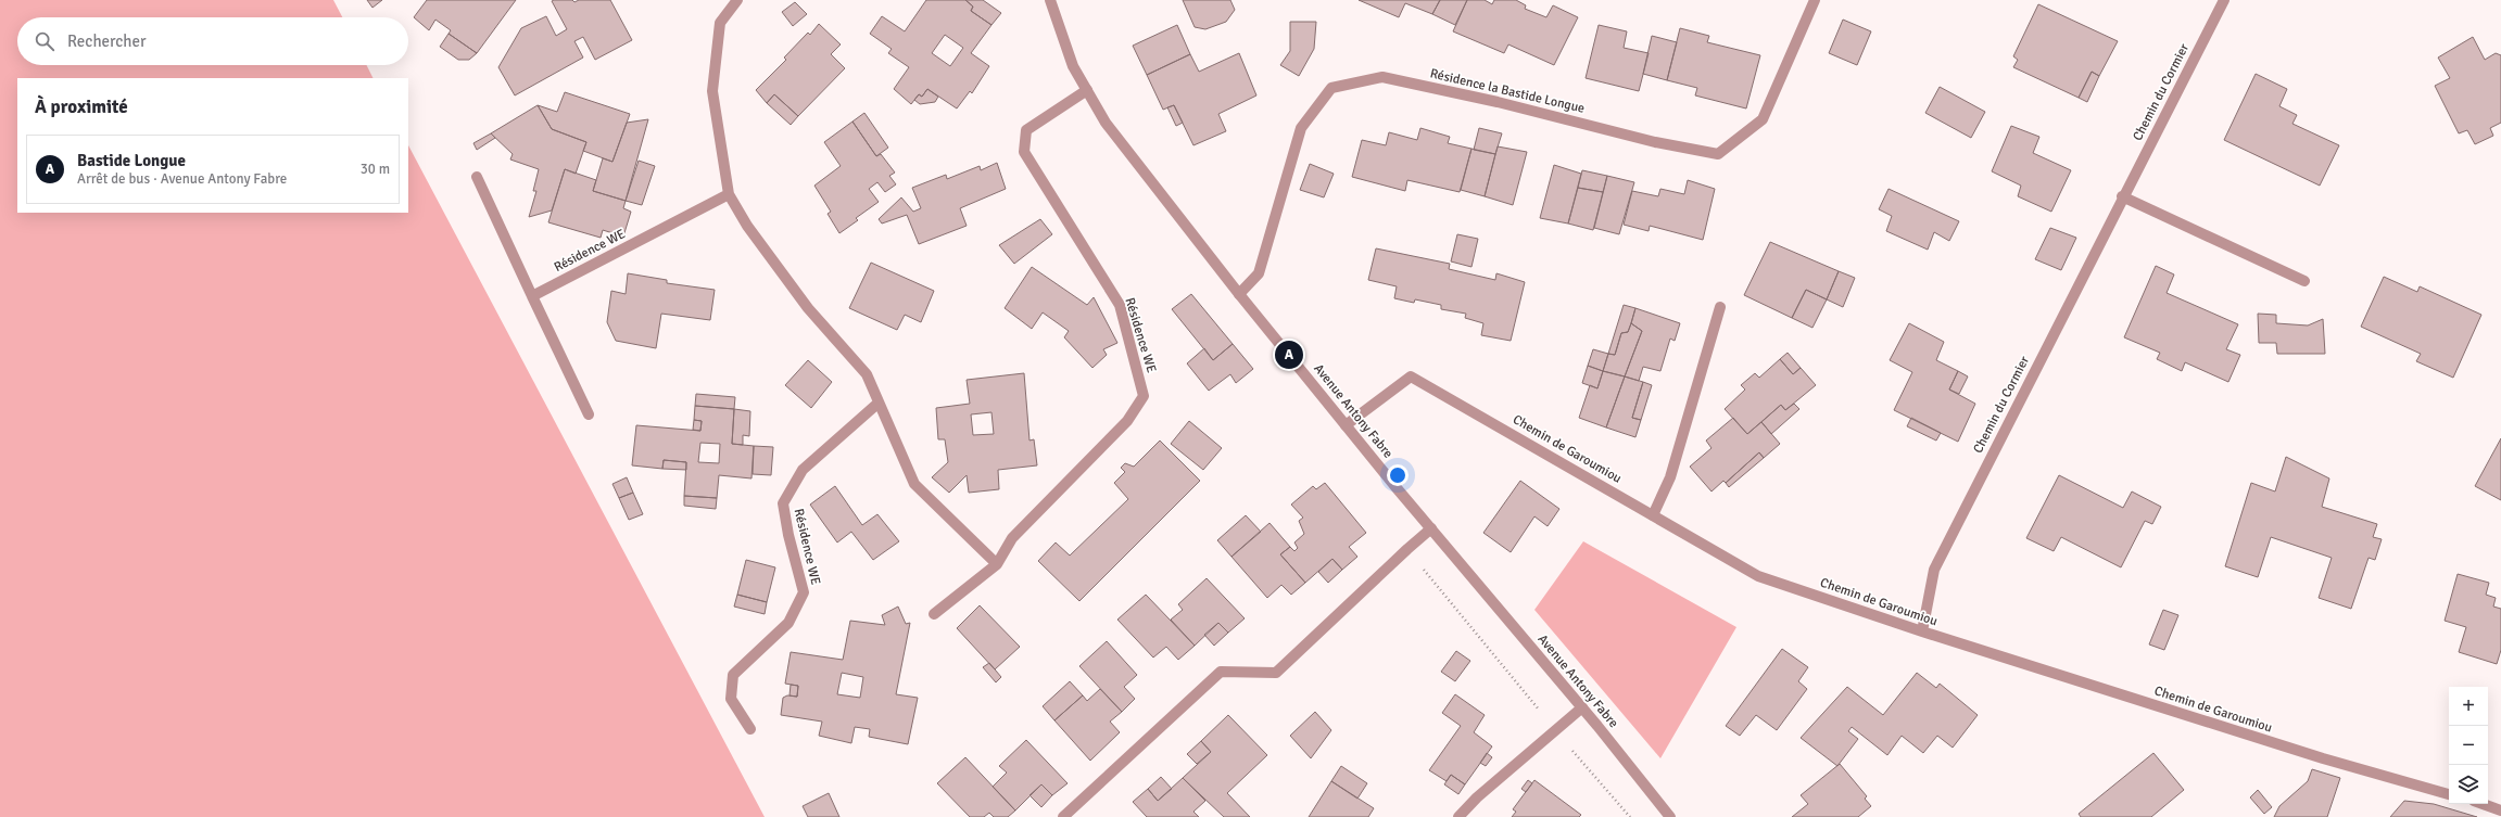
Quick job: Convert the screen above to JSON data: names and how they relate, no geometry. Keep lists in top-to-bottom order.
{
  "streets": {
    "street": [
      "Résidence la Bastide Longue",
      "Chemin du Cormier",
      "Résidence WE",
      "Avenue Antony Fabre",
      "Chemin de Garoumiou"
    ]
  },
  "crossings": [
    ["Résidence la Bastide Longue", "Avenue Antony Fabre"],
    ["Chemin du Cormier", "Chemin de Garoumiou"],
    ["Résidence WE", "Avenue Antony Fabre"],
    ["Avenue Antony Fabre", "Chemin de Garoumiou"]
  ],
  "page": {
    "search": "Rechercher",
    "heading": "À proximité",
    "list": [
      {
        "mark": "A",
        "name": "Bastide Longue",
        "note": "Arrêt de bus · Avenue Antony Fabre",
        "value": "30 m"
      }
    ],
    "pins": "A",
    "map_buttons": ["+", "−"]
  }
}
